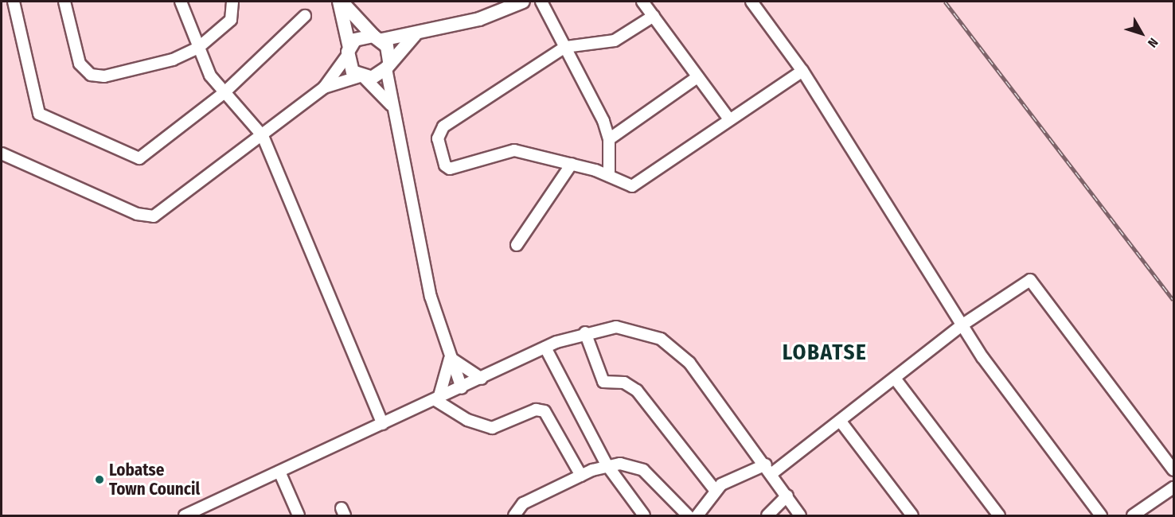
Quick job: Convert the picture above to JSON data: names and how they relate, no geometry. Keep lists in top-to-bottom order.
{
  "districts": ["LOBATSE"],
  "places": ["Lobatse Town Council"],
  "north": "bottom right"
}
